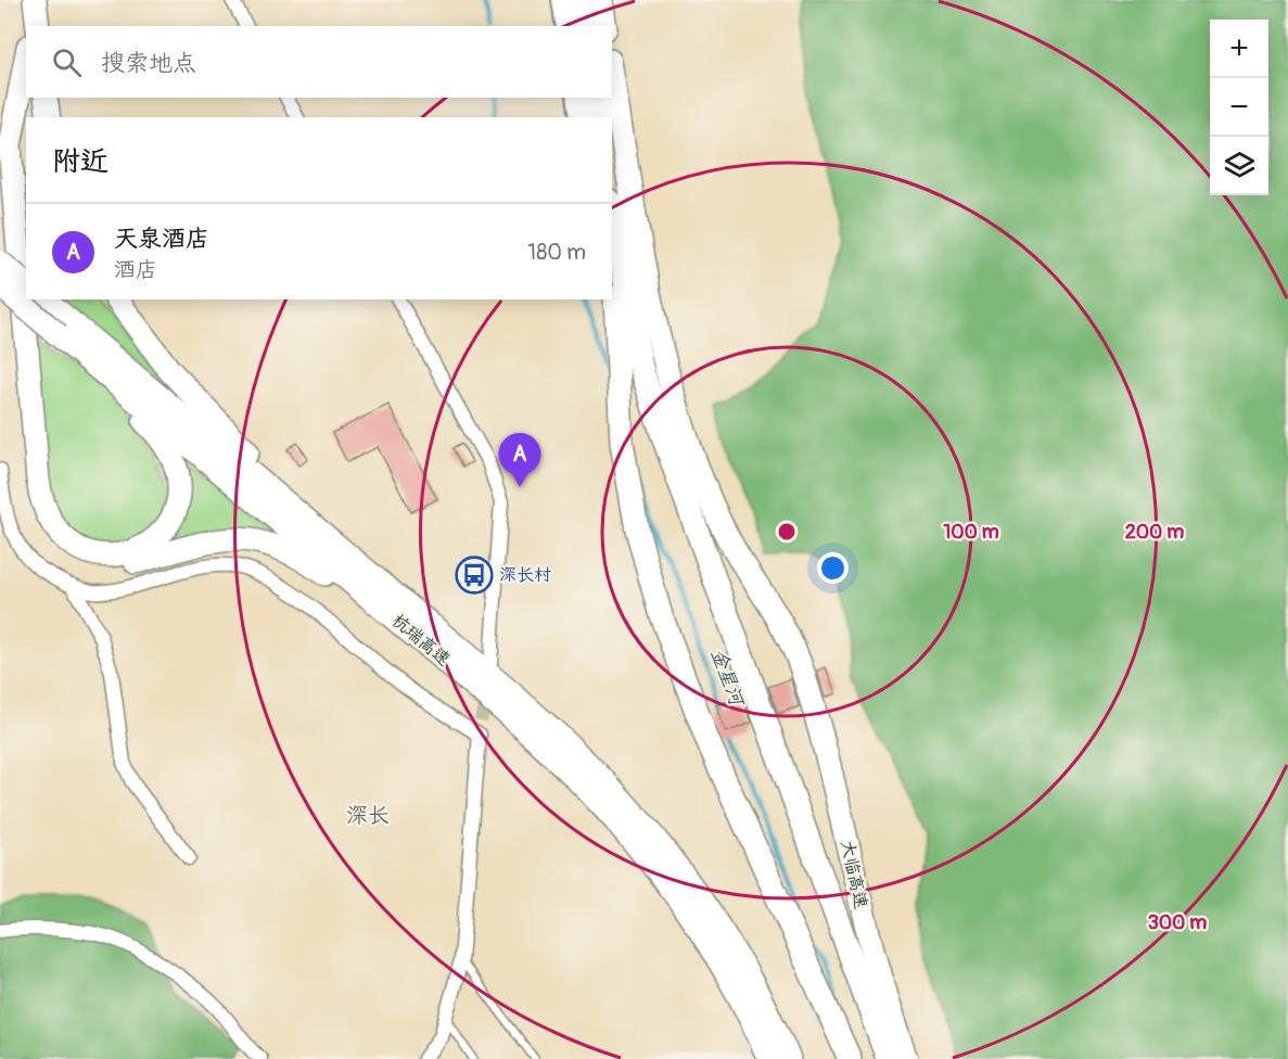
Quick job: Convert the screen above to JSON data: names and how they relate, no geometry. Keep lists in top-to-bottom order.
{
  "streets": {
    "highway": ["杭瑞高速", "大临高速"]
  },
  "districts": ["深长"],
  "water": ["金星河"],
  "places": {
    "bus stop": ["深长村"]
  },
  "page": {
    "map_buttons": ["+", "−"],
    "search": "搜索地点",
    "heading": "附近",
    "list": [
      {
        "mark": "A",
        "name": "天泉酒店",
        "note": "酒店",
        "value": "180 m"
      }
    ],
    "pins": "A"
  },
  "rings": ["100 m", "200 m", "300 m"]
}
